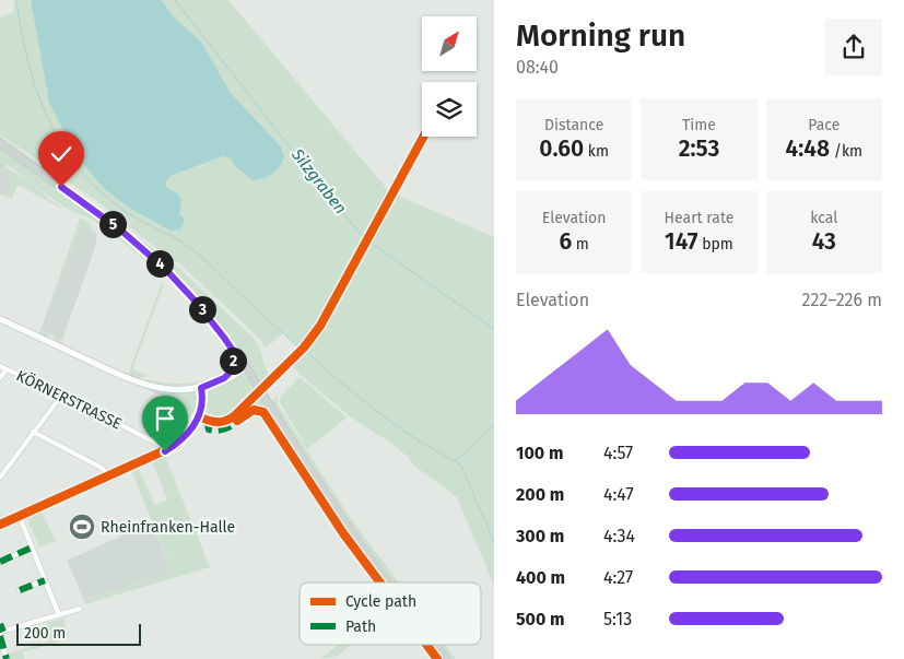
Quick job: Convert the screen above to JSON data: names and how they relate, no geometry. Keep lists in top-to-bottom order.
{
  "streets": {
    "street": ["KÖRNERSTRASSE"]
  },
  "water": ["Silzgraben"],
  "places": {
    "sports": ["Rheinfranken-Halle"]
  },
  "legend": ["Cycle path", "Path"],
  "scale_bar": "200 m",
  "north": "top right",
  "page": {
    "heading": ["Morning run", "08:40"],
    "stats": [
      ["Distance", "0.60 km"],
      ["Time", "2:53"],
      ["Pace", "4:48 /km"],
      ["Elevation", "6 m"],
      ["Heart rate", "147 bpm"],
      ["kcal", "43"]
    ],
    "pins": [
      "5",
      "4",
      "3",
      "2"
    ],
    "chart": ["Elevation", "222–226 m"],
    "list": [
      {
        "name": "100 m",
        "note": "4:57"
      },
      {
        "name": "200 m",
        "note": "4:47"
      },
      {
        "name": "300 m",
        "note": "4:34"
      },
      {
        "name": "400 m",
        "note": "4:27"
      },
      {
        "name": "500 m",
        "note": "5:13"
      }
    ],
    "scale": "200 m"
  }
}
